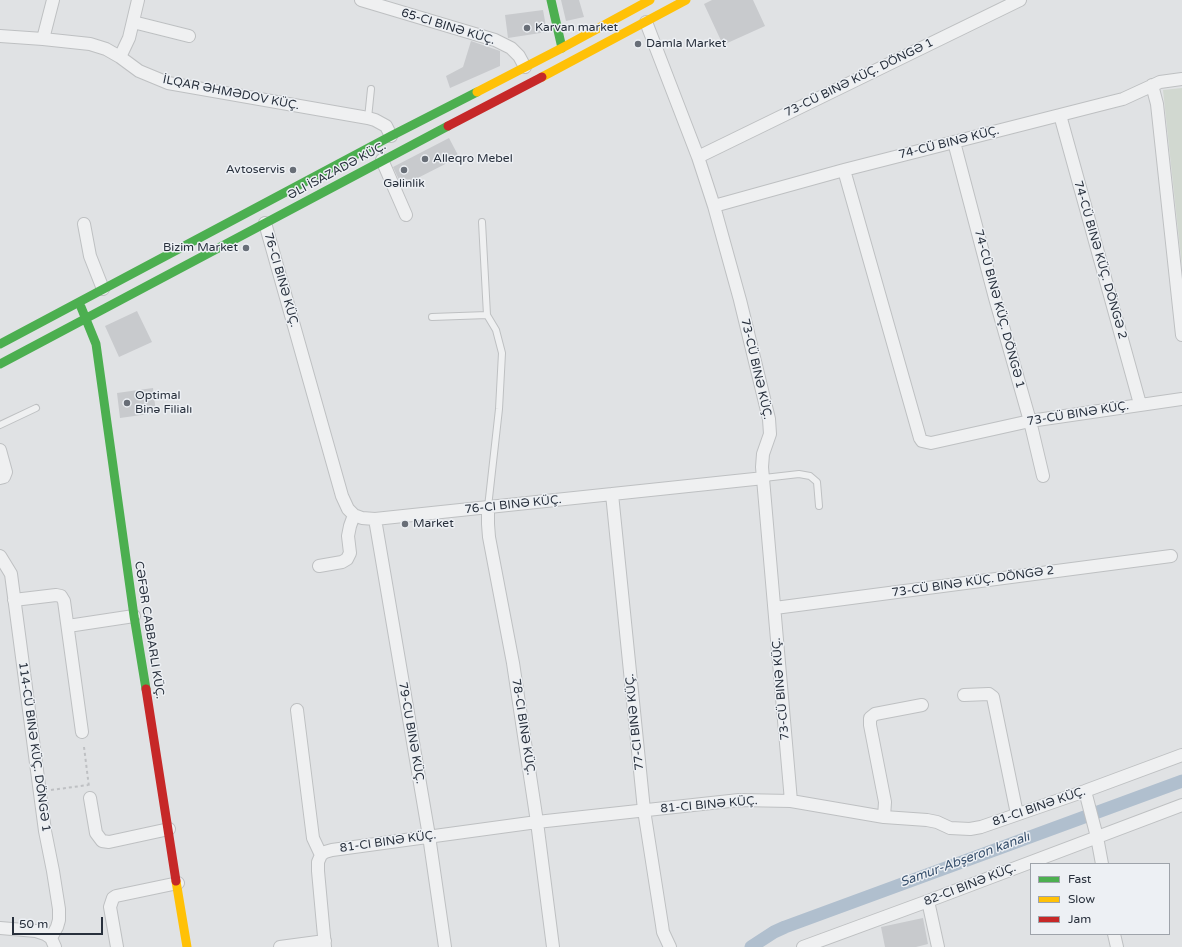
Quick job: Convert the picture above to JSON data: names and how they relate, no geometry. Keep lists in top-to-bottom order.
{
  "streets": {
    "main road": ["ƏLI İSAZADƏ KÜÇ."],
    "street": [
      "65-CI BINƏ KÜÇ.",
      "73-CÜ BINƏ KÜÇ. DÖNGƏ 1",
      "İLQAR ƏHMƏDOV KÜÇ.",
      "74-CÜ BINƏ KÜÇ.",
      "74-CÜ BINƏ KÜÇ. DÖNGƏ 2",
      "74-CÜ BINƏ KÜÇ. DÖNGƏ 1",
      "73-CÜ BINƏ KÜÇ.",
      "73-CÜ BINƏ KÜÇ. DÖNGƏ 2",
      "77-CI BINƏ KÜÇ.",
      "78-CI BINƏ KÜÇ.",
      "79-CU BINƏ KÜÇ.",
      "114-CÜ BINƏ KÜÇ. DÖNGƏ 1",
      "81-CI BINƏ KÜÇ.",
      "82-CI BINƏ KÜÇ."
    ]
  },
  "crossings": [
    ["65-CI BINƏ KÜÇ.", "ƏLI İSAZADƏ KÜÇ."],
    ["73-CÜ BINƏ KÜÇ. DÖNGƏ 1", "73-CÜ BINƏ KÜÇ."],
    ["İLQAR ƏHMƏDOV KÜÇ.", "ƏLI İSAZADƏ KÜÇ."],
    ["74-CÜ BINƏ KÜÇ.", "74-CÜ BINƏ KÜÇ. DÖNGƏ 2"],
    ["74-CÜ BINƏ KÜÇ.", "74-CÜ BINƏ KÜÇ. DÖNGƏ 1"],
    ["74-CÜ BINƏ KÜÇ.", "73-CÜ BINƏ KÜÇ."],
    ["ƏLI İSAZADƏ KÜÇ.", "73-CÜ BINƏ KÜÇ."],
    ["74-CÜ BINƏ KÜÇ. DÖNGƏ 2", "73-CÜ BINƏ KÜÇ."],
    ["74-CÜ BINƏ KÜÇ. DÖNGƏ 1", "73-CÜ BINƏ KÜÇ."],
    ["73-CÜ BINƏ KÜÇ.", "73-CÜ BINƏ KÜÇ. DÖNGƏ 2"],
    ["73-CÜ BINƏ KÜÇ.", "81-CI BINƏ KÜÇ."],
    ["77-CI BINƏ KÜÇ.", "81-CI BINƏ KÜÇ."],
    ["78-CI BINƏ KÜÇ.", "81-CI BINƏ KÜÇ."],
    ["79-CU BINƏ KÜÇ.", "81-CI BINƏ KÜÇ."]
  ],
  "water": ["Samur-Abşeron kanalı"],
  "places": [
    "Karvan market",
    "Damla Market",
    "Alleqro Mebel",
    "Avtoservis",
    "Gəlinlik",
    "Bizim Market",
    "Optimal Binə Filialı",
    "Market"
  ],
  "legend": ["Fast", "Slow", "Jam"],
  "scale_bar": "50 m"
}
